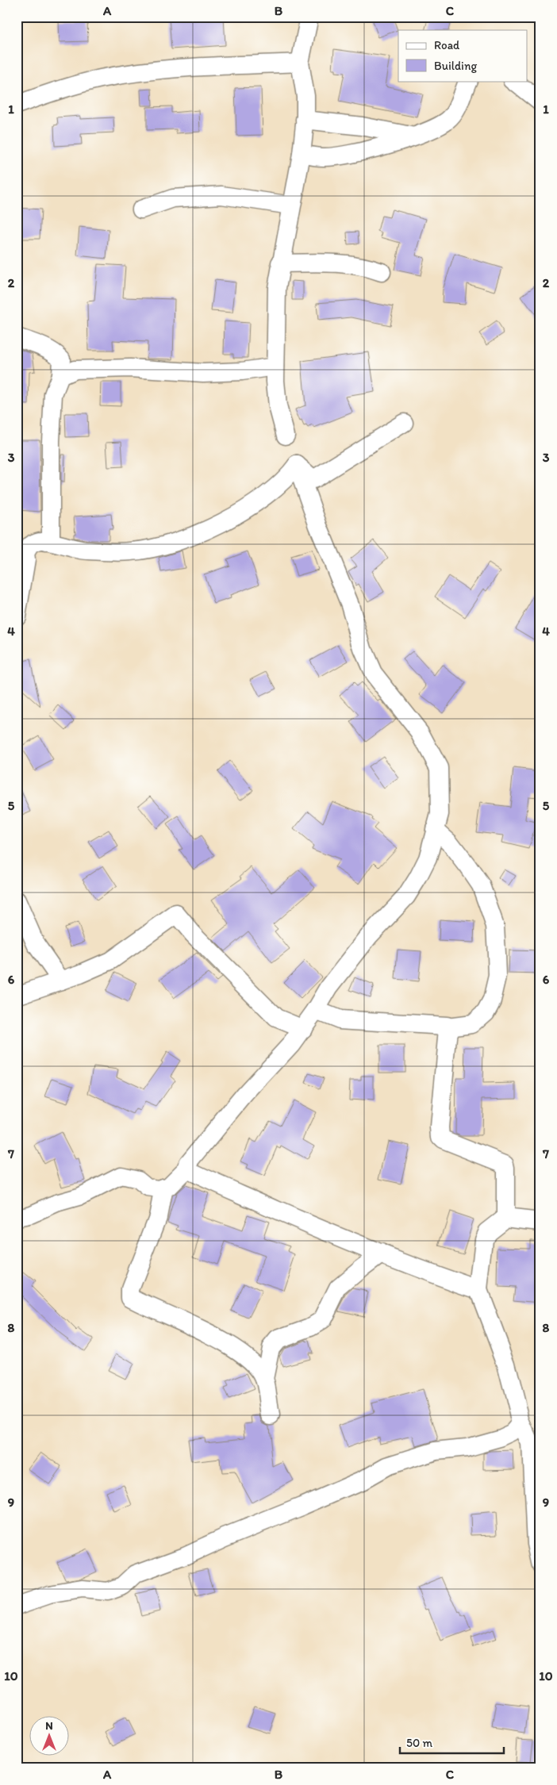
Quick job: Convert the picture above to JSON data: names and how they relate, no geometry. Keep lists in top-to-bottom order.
{
  "legend": ["Road", "Building"],
  "scale_bar": "50 m",
  "north": "top",
  "grid": {
    "columns": ["A", "B", "C"],
    "rows": [
      "1",
      "2",
      "3",
      "4",
      "5",
      "6",
      "7",
      "8",
      "9",
      "10"
    ]
  }
}
